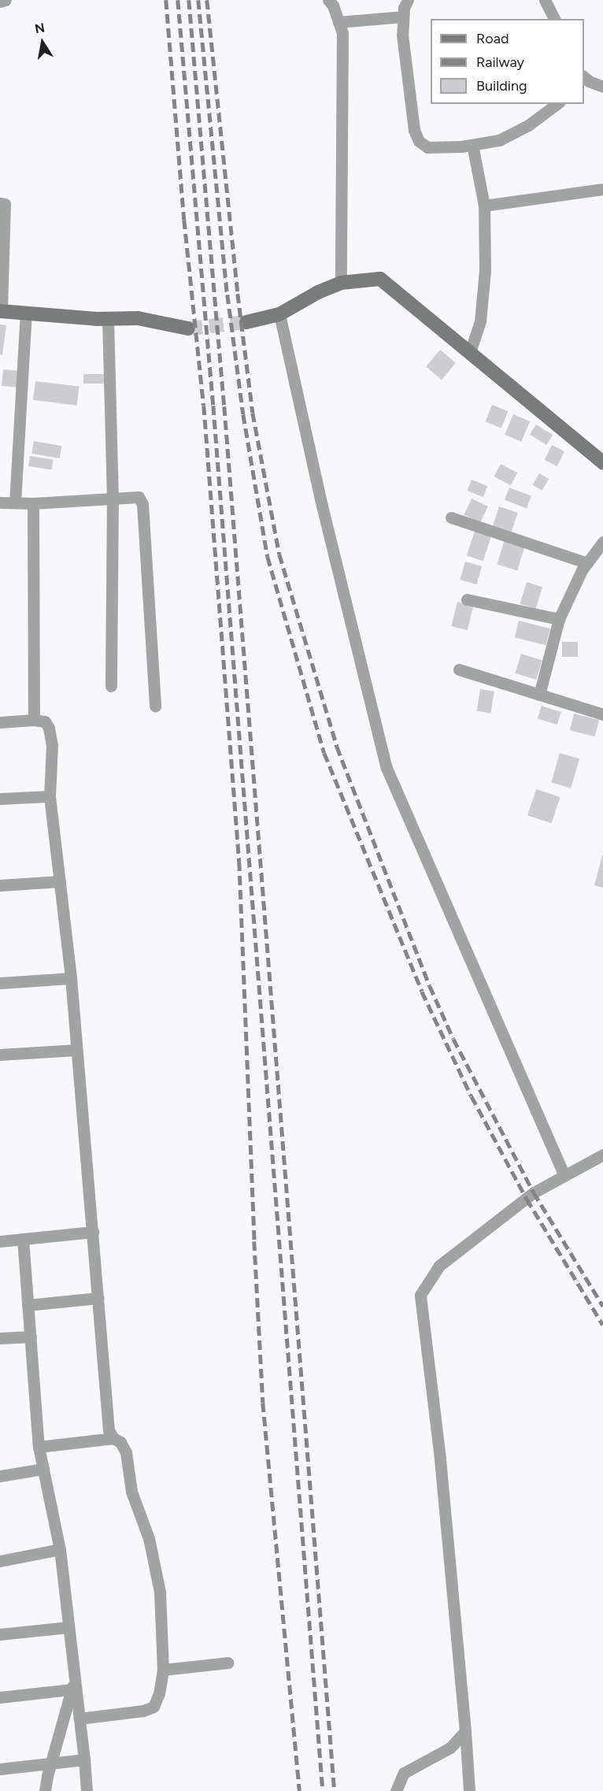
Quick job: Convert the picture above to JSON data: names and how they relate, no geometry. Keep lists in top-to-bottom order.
{
  "legend": ["Road", "Railway", "Building"],
  "north": "top"
}
